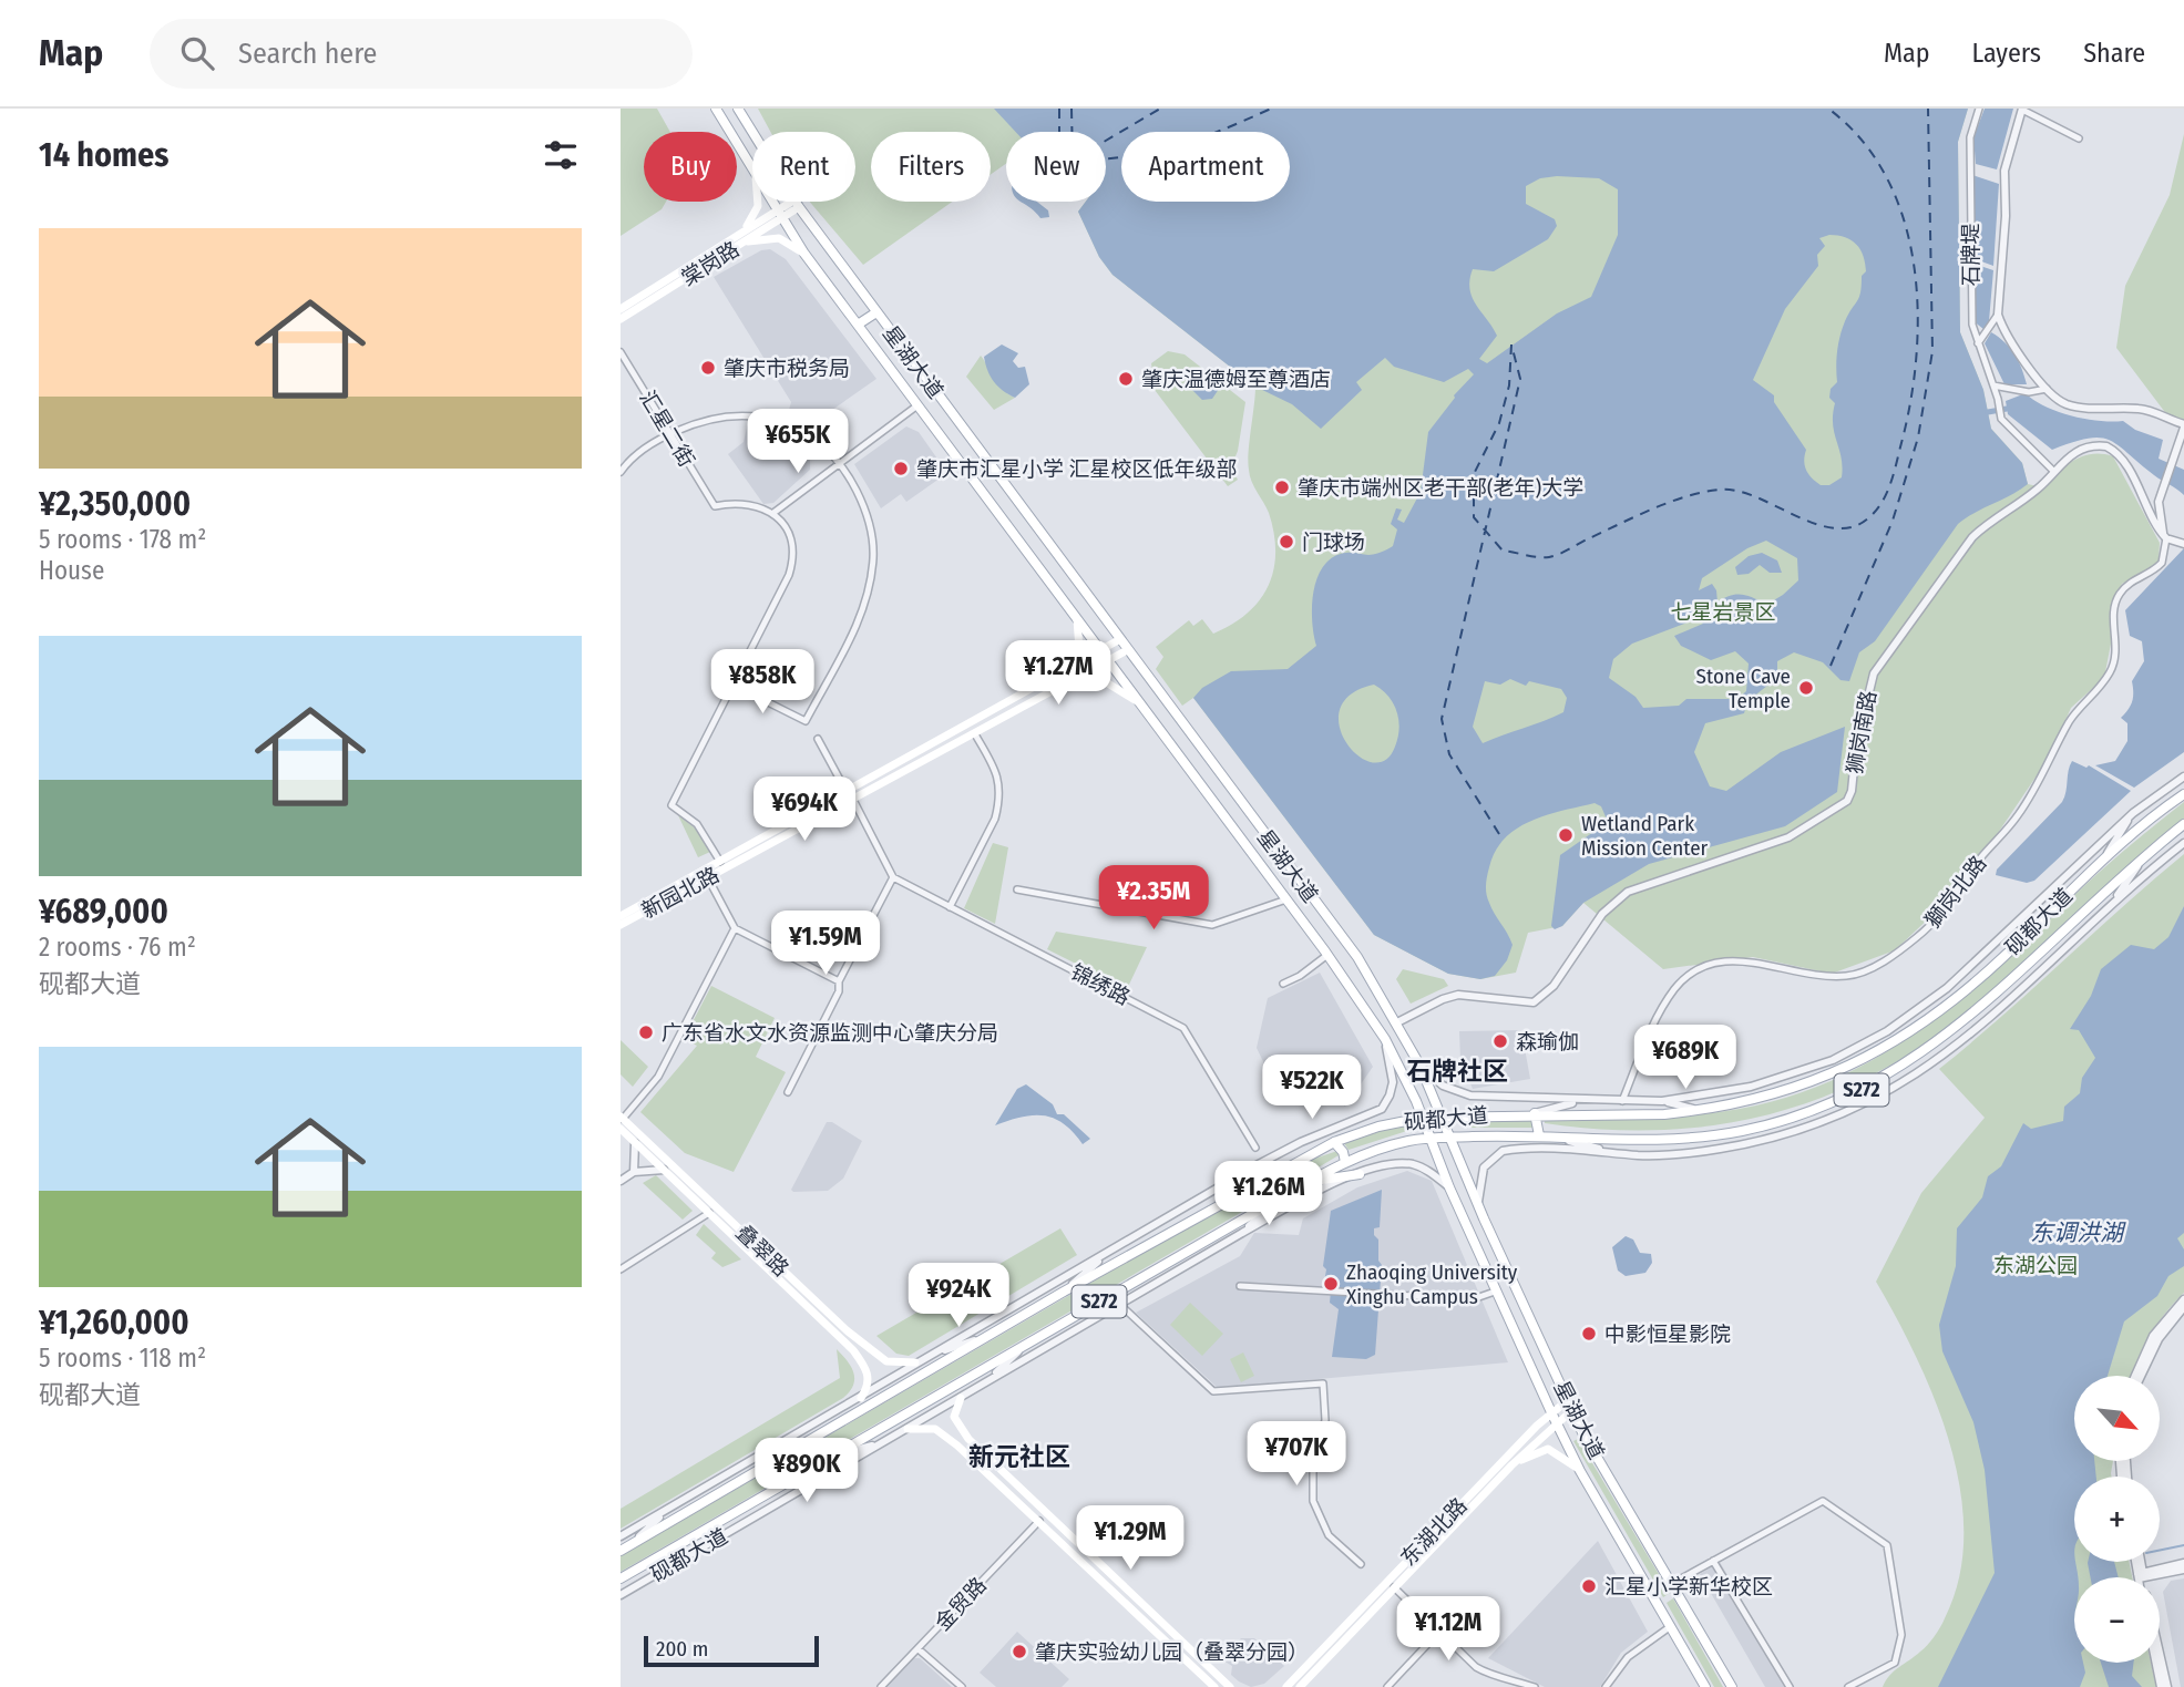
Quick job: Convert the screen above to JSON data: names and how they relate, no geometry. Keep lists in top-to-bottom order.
{
  "streets": {
    "main road": [
      "棠岗路",
      "星湖大道",
      "新园北路",
      "砚都大道",
      "S272",
      "叠翠路",
      "东湖北路"
    ],
    "street": [
      "石牌堤",
      "汇星二街",
      "狮岗南路",
      "獅岗北路",
      "锦绣路",
      "金贸路"
    ]
  },
  "crossings": [
    ["石牌堤", "狮岗南路"],
    ["棠岗路", "星湖大道"],
    ["星湖大道", "狮岗南路"],
    ["星湖大道", "新园北路"],
    ["星湖大道", "砚都大道"],
    ["星湖大道", "东湖北路"],
    ["狮岗南路", "獅岗北路"],
    ["砚都大道", "叠翠路"]
  ],
  "districts": ["石牌社区", "新元社区"],
  "water": ["东调洪湖"],
  "parks": ["七星岩景区", "东湖公园"],
  "places": [
    "肇庆市税务局",
    "肇庆温德姆至尊酒店",
    "肇庆市汇星小学 汇星校区低年级部",
    "肇庆市端州区老干部(老年)大学",
    "门球场",
    "Stone Cave Temple",
    "Wetland Park Mission Center",
    "广东省水文水资源监测中心肇庆分局",
    "森瑜伽",
    "Zhaoqing University Xinghu Campus",
    "中影恒星影院",
    "汇星小学新华校区",
    "肇庆实验幼儿园（叠翠分园）"
  ],
  "scale_bar": "200 m",
  "north": "bottom right",
  "page": {
    "header": "Map",
    "search": "Search here",
    "nav": ["Map", "Layers", "Share"],
    "heading": "14 homes",
    "chip": [
      "Buy",
      "Rent",
      "Filters",
      "New",
      "Apartment"
    ],
    "list": [
      {
        "name": "¥2,350,000",
        "note": "5 rooms · 178 m² · House"
      },
      {
        "name": "¥689,000",
        "note": "2 rooms · 76 m² · 砚都大道"
      },
      {
        "name": "¥1,260,000",
        "note": "5 rooms · 118 m² · 砚都大道"
      }
    ],
    "price": [
      "¥655K",
      "¥1.27M",
      "¥858K",
      "¥694K",
      "¥2.35M",
      "¥1.59M",
      "¥689K",
      "¥522K",
      "¥1.26M",
      "¥924K",
      "¥707K",
      "¥890K",
      "¥1.29M",
      "¥1.12M"
    ],
    "map_buttons": ["+", "−"],
    "scale": "200 m"
  }
}
